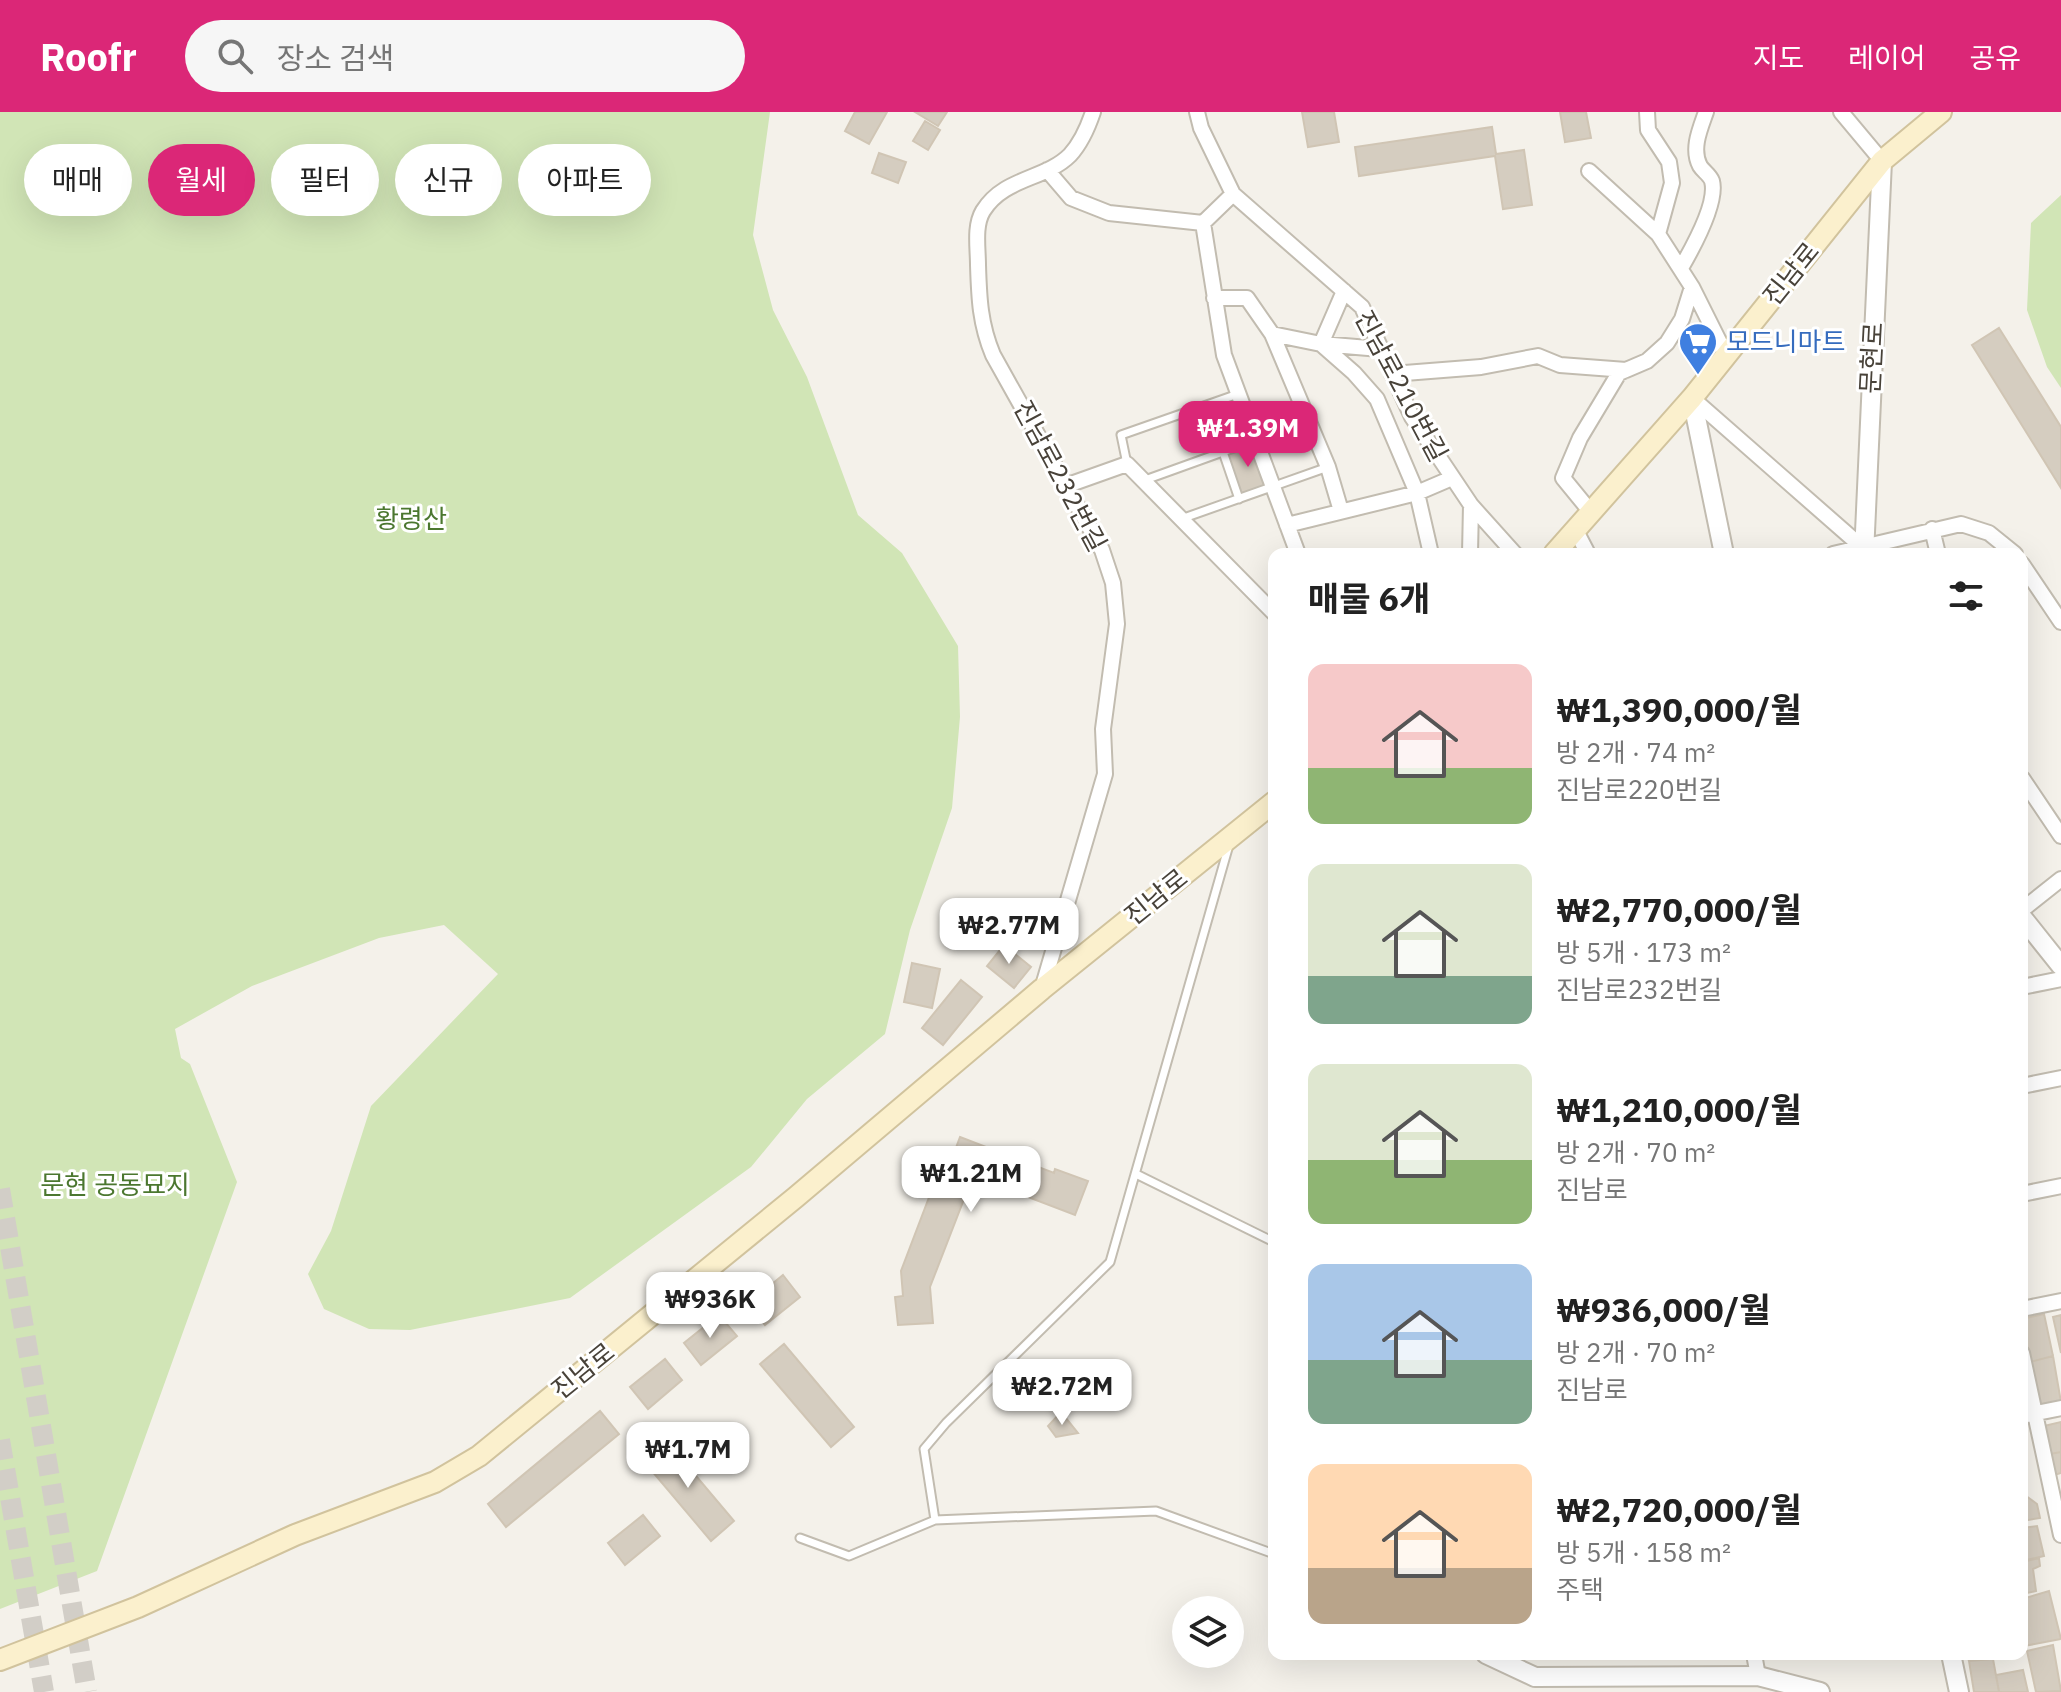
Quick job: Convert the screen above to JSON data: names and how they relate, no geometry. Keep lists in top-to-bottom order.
{
  "streets": {
    "main road": ["진남로"],
    "street": ["문현로", "진남로210번길", "진남로232번길"]
  },
  "crossings": [
    ["진남로", "문현로"],
    ["진남로", "진남로232번길"]
  ],
  "parks": ["황령산", "문현 공동묘지"],
  "places": {
    "supermarket": ["모드니마트"]
  },
  "page": {
    "header": "Roofr",
    "search": "장소 검색",
    "nav": ["지도", "레이어", "공유"],
    "chip": [
      "매매",
      "월세",
      "필터",
      "신규",
      "아파트"
    ],
    "price": [
      "₩1.39M",
      "₩2.77M",
      "₩1.21M",
      "₩936K",
      "₩2.72M",
      "₩1.7M"
    ],
    "heading": "매물 6개",
    "list": [
      {
        "name": "₩1,390,000/월",
        "note": "방 2개 · 74 m² · 진남로220번길"
      },
      {
        "name": "₩2,770,000/월",
        "note": "방 5개 · 173 m² · 진남로232번길"
      },
      {
        "name": "₩1,210,000/월",
        "note": "방 2개 · 70 m² · 진남로"
      },
      {
        "name": "₩936,000/월",
        "note": "방 2개 · 70 m² · 진남로"
      },
      {
        "name": "₩2,720,000/월",
        "note": "방 5개 · 158 m² · 주택"
      }
    ]
  }
}
